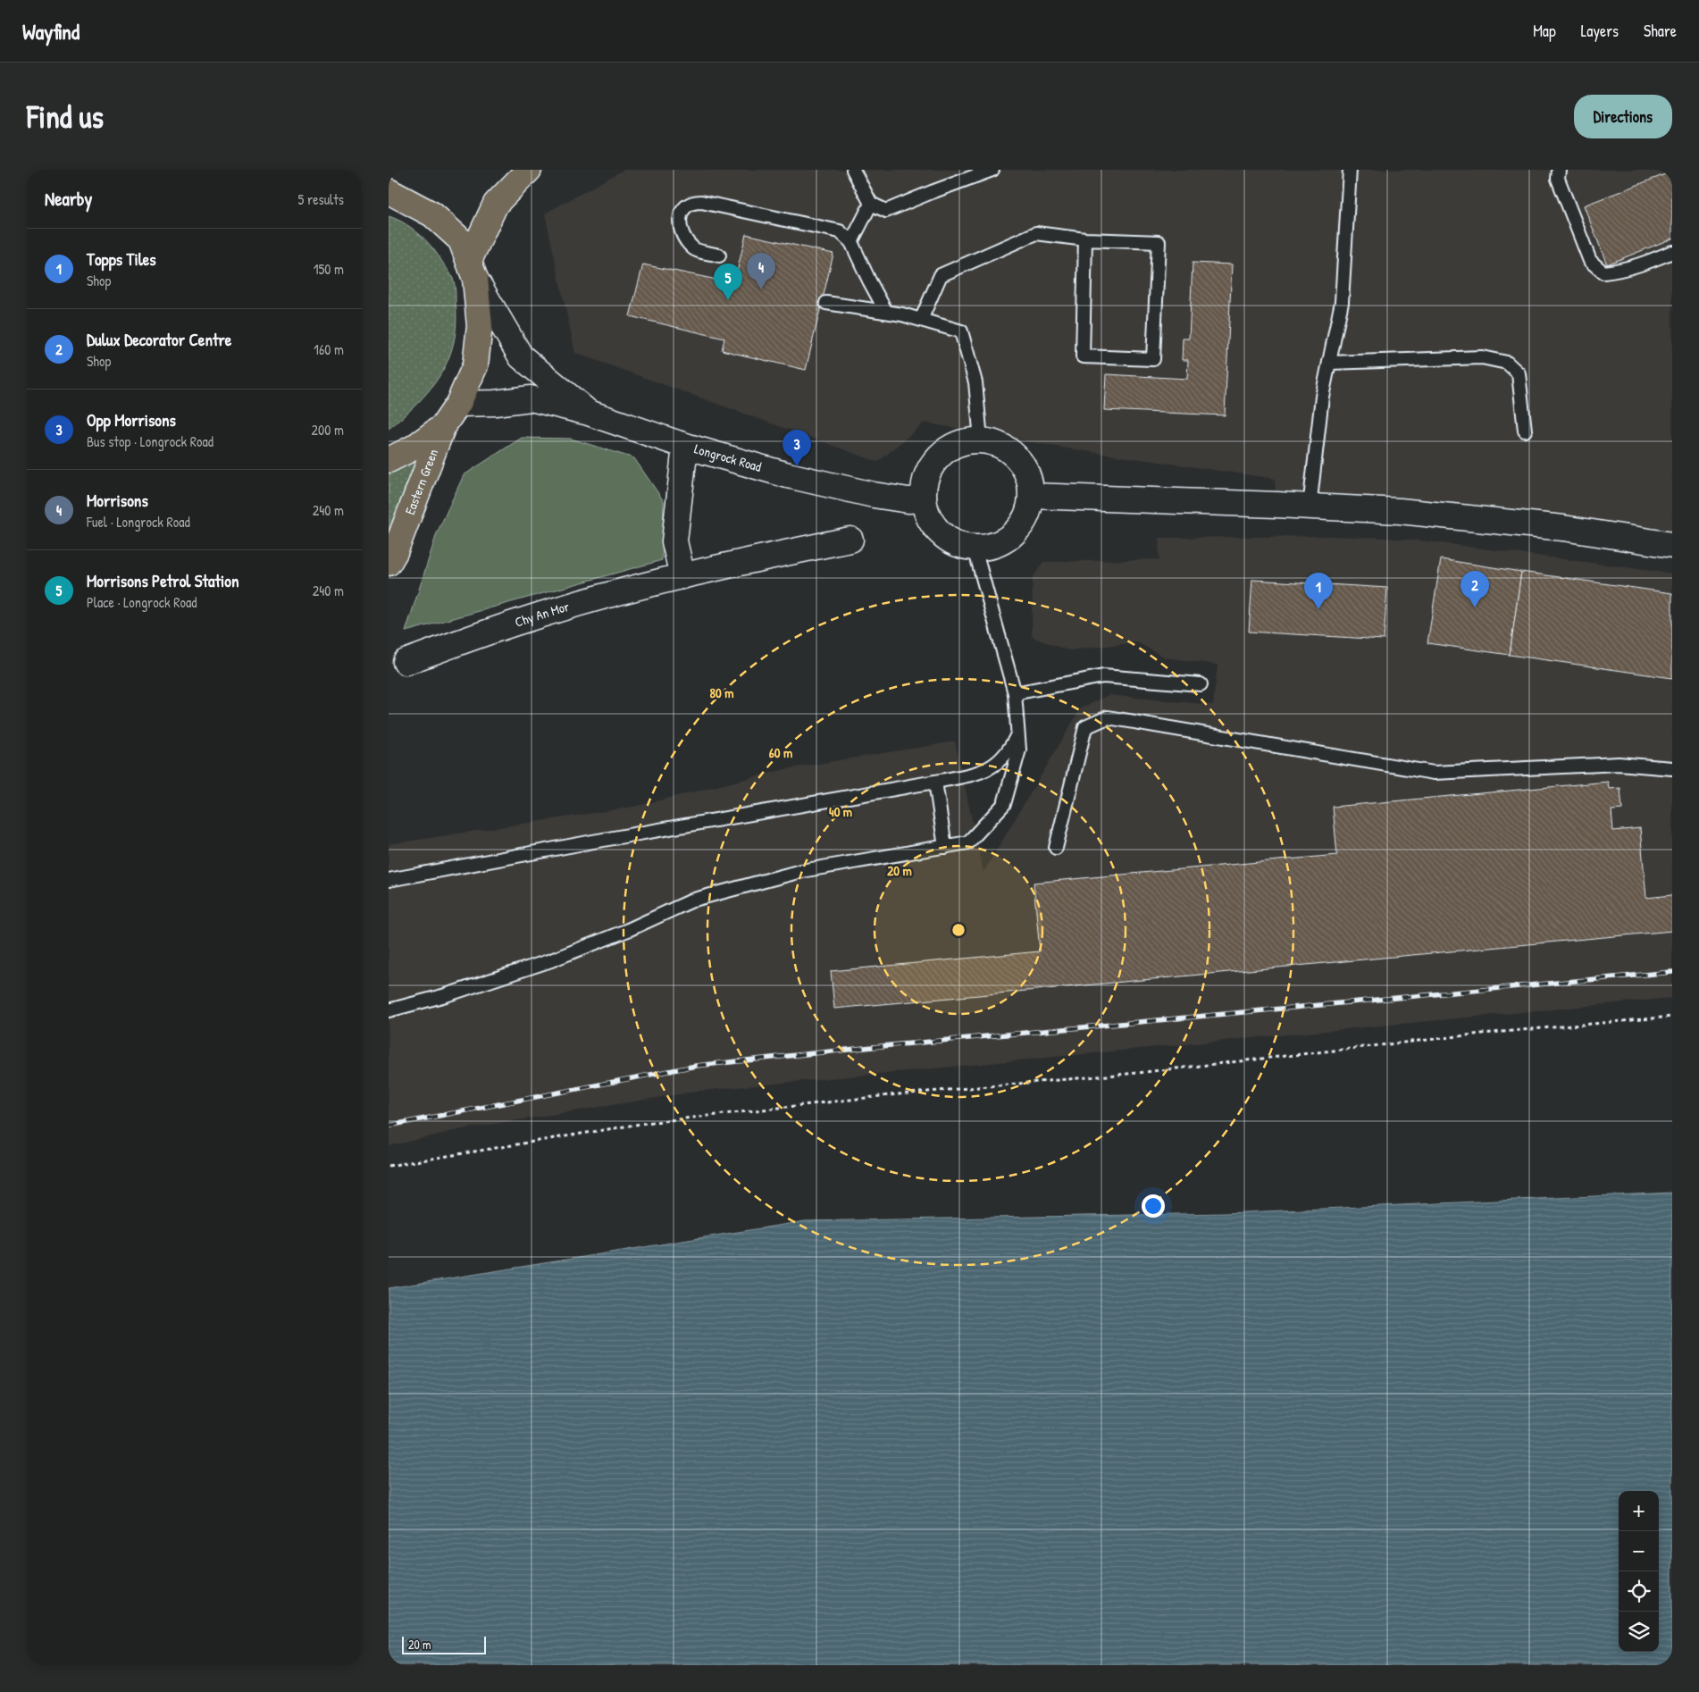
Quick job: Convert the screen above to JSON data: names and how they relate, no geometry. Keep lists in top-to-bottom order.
{
  "streets": {
    "highway": ["Eastern Green"],
    "street": ["Longrock Road", "Chy An Mor"]
  },
  "scale_bar": "20 m",
  "page": {
    "header": "Wayfind",
    "nav": ["Map", "Layers", "Share"],
    "buttons": "Directions",
    "title": "Find us",
    "heading": ["Nearby", "5 results"],
    "list": [
      {
        "mark": "1",
        "name": "Topps Tiles",
        "note": "Shop",
        "value": "150 m"
      },
      {
        "mark": "2",
        "name": "Dulux Decorator Centre",
        "note": "Shop",
        "value": "160 m"
      },
      {
        "mark": "3",
        "name": "Opp Morrisons",
        "note": "Bus stop · Longrock Road",
        "value": "200 m"
      },
      {
        "mark": "4",
        "name": "Morrisons",
        "note": "Fuel · Longrock Road",
        "value": "240 m"
      },
      {
        "mark": "5",
        "name": "Morrisons Petrol Station",
        "note": "Place · Longrock Road",
        "value": "240 m"
      }
    ],
    "pins": [
      "4",
      "5",
      "3",
      "2",
      "1"
    ],
    "map_buttons": ["+", "−"],
    "scale": "20 m"
  },
  "rings": [
    "80 m",
    "60 m",
    "40 m",
    "20 m"
  ]
}
